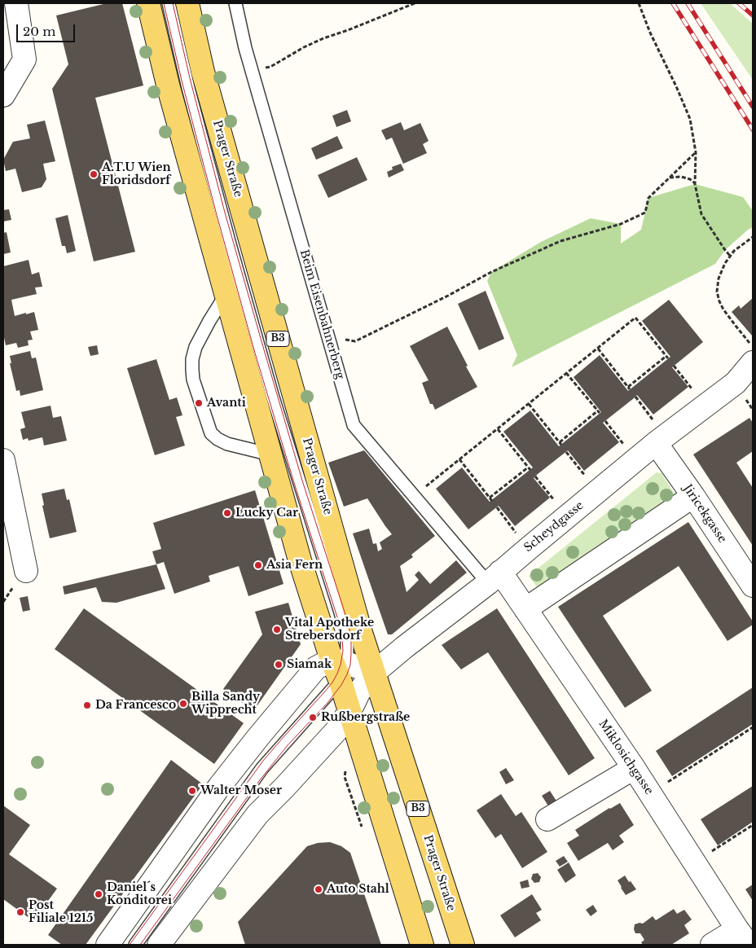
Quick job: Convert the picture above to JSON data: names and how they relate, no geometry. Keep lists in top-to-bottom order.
{
  "streets": {
    "main road": ["Prager Straße", "B3"],
    "street": ["Jiricekgasse", "Scheydgasse", "Miklosichgasse"],
    "lane": ["Beim Eisenbahnerberg"]
  },
  "crossings": [
    ["Prager Straße", "Scheydgasse"],
    ["Beim Eisenbahnerberg", "Scheydgasse"],
    ["Beim Eisenbahnerberg", "Miklosichgasse"],
    ["Jiricekgasse", "Scheydgasse"],
    ["Scheydgasse", "Miklosichgasse"]
  ],
  "places": [
    "A.T.U Wien Floridsdorf",
    "Avanti",
    "Lucky Car",
    "Asia Fern",
    "Vital Apotheke Strebersdorf",
    "Siamak",
    "Billa Sandy Wipprecht",
    "Da Francesco",
    "Rußbergstraße",
    "Walter Moser",
    "Auto Stahl",
    "Daniel´s Konditorei",
    "Post Filiale 1215"
  ],
  "scale_bar": "20 m"
}
